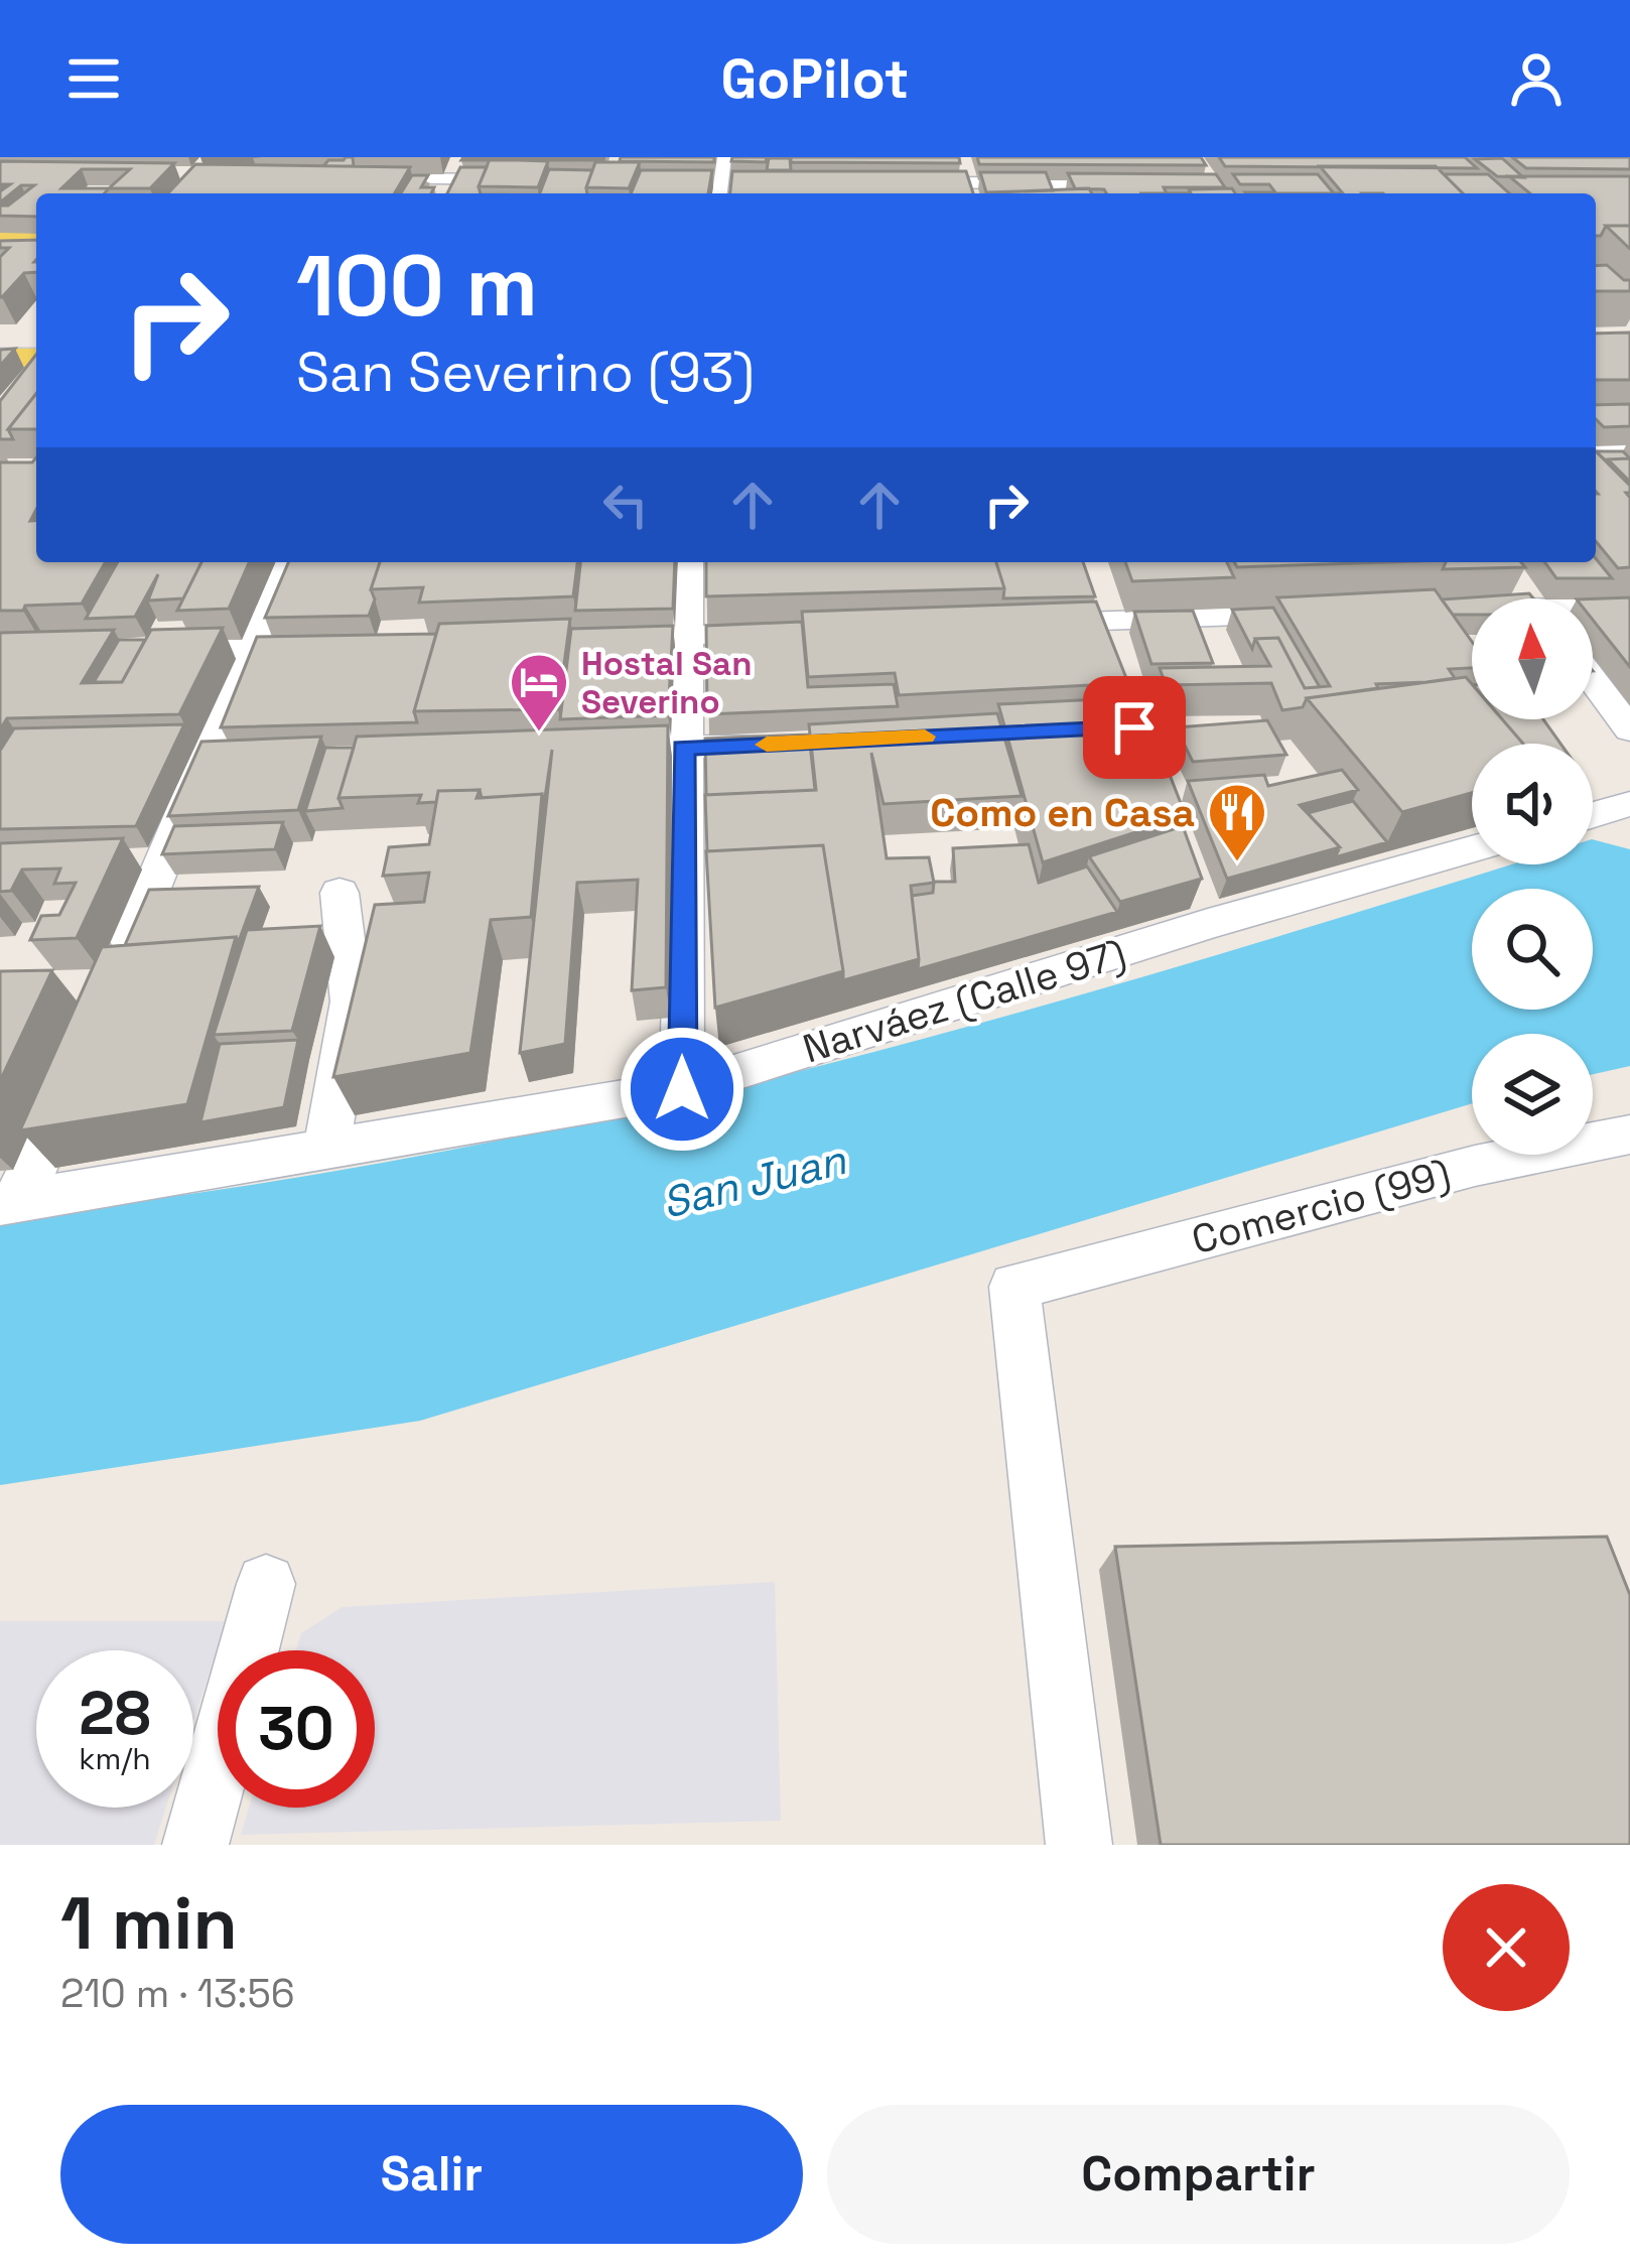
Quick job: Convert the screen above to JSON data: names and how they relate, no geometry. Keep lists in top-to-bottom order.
{
  "streets": {
    "street": ["Narváez (Calle 97)", "Comercio (99)"]
  },
  "water": ["San Juan"],
  "places": {
    "hotel": ["Hostal San Severino"],
    "restaurant": ["Como en Casa"]
  },
  "north": "top",
  "page": {
    "header": "GoPilot",
    "turn": ["100 m", "San Severino (93)"],
    "speed": "28 km/h",
    "limit": "30",
    "heading": ["1 min", "210 m · 13:56"],
    "buttons": ["Salir", "Compartir"]
  }
}
